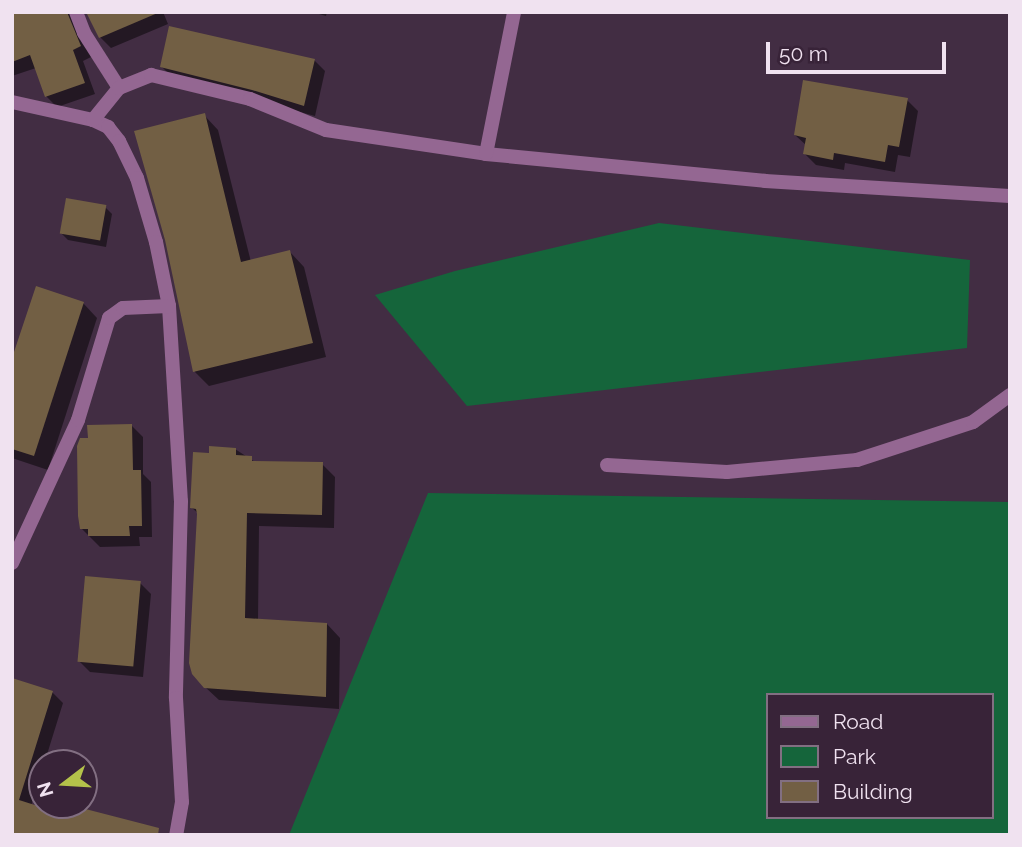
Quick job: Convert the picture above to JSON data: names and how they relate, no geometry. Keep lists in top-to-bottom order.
{
  "legend": ["Road", "Park", "Building"],
  "scale_bar": "50 m",
  "north": "left"
}
